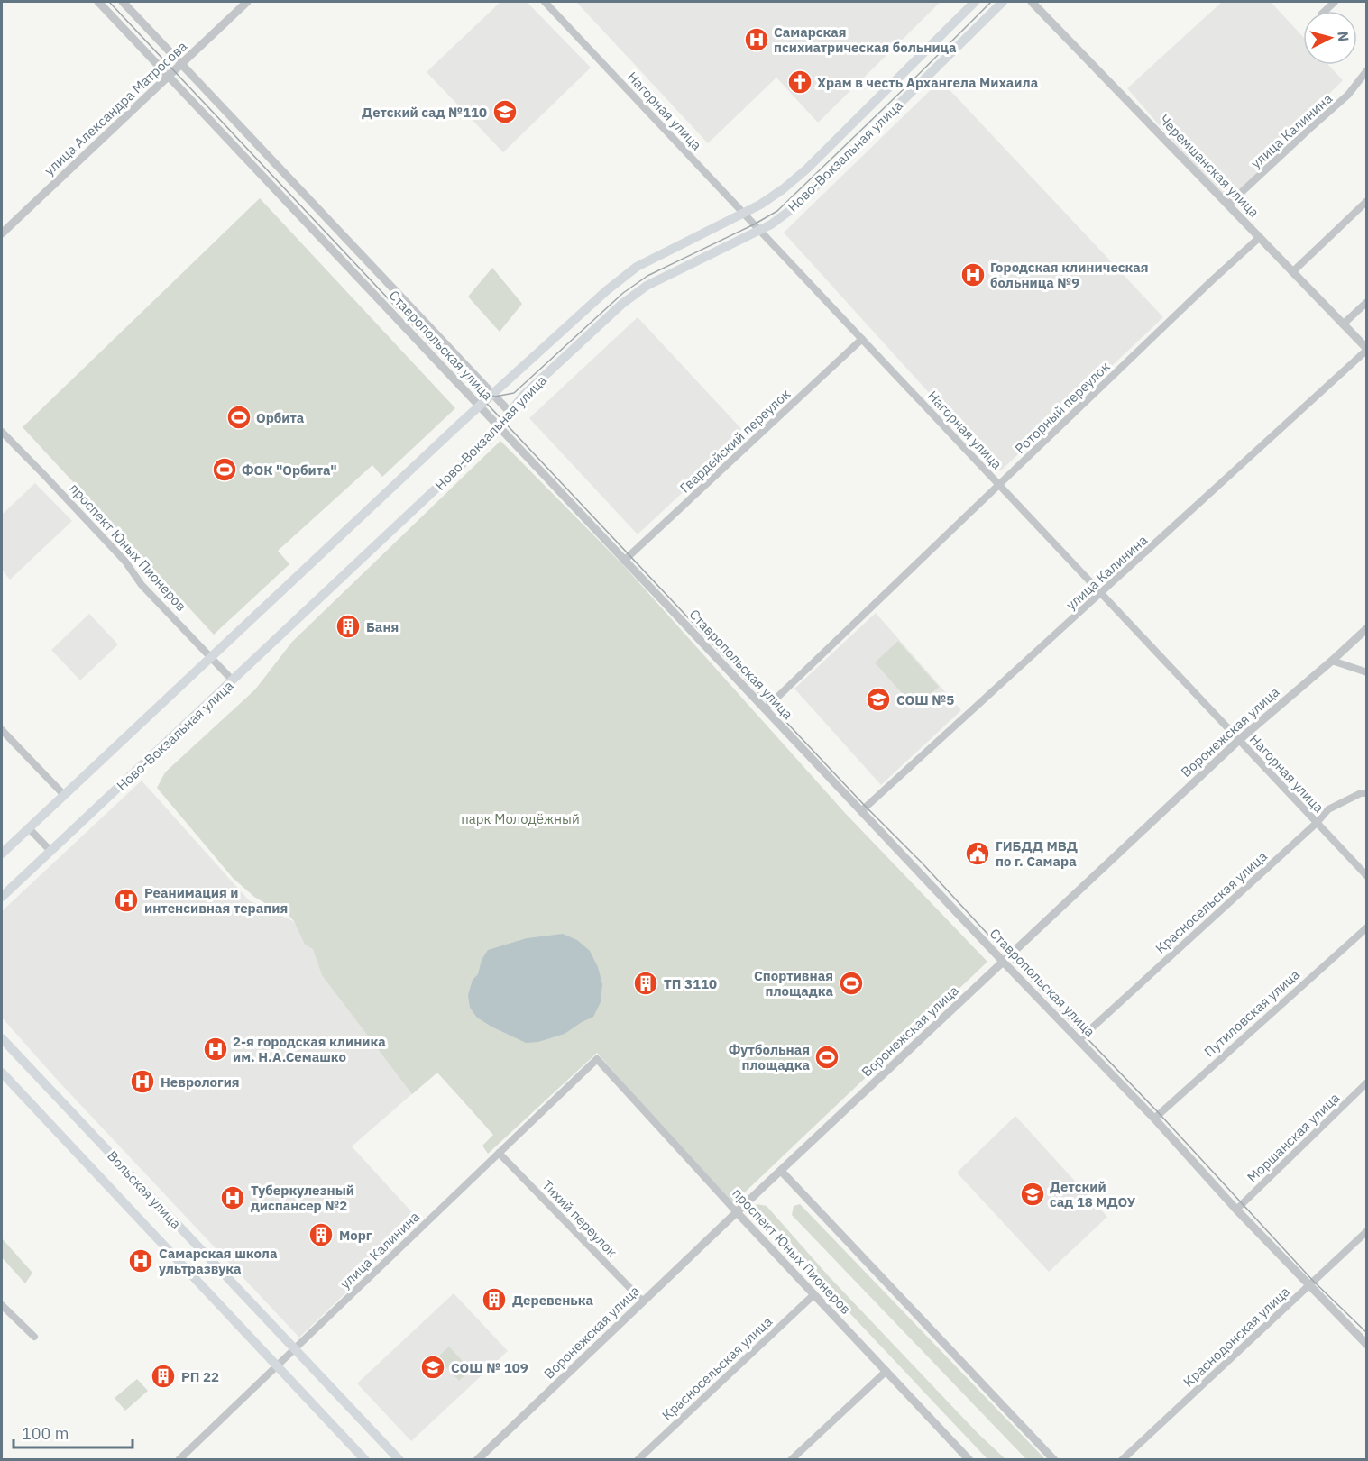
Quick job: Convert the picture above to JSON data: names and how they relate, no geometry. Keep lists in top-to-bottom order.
{
  "streets": {
    "main road": ["Ново-Вокзальная улица", "Вольская улица"],
    "street": [
      "улица Александра Матросова",
      "Нагорная улица",
      "улица Калинина",
      "Черемшанская улица",
      "Ставропольская улица",
      "Роторный переулок",
      "Гвардейский переулок",
      "проспект Юных Пионеров",
      "Воронежская улица",
      "Красносельская улица",
      "Путиловская улица",
      "Моршанская улица",
      "Тихий переулок",
      "Краснодонская улица"
    ]
  },
  "crossings": [
    ["улица Александра Матросова", "Ставропольская улица"],
    ["Нагорная улица", "улица Калинина"],
    ["Нагорная улица", "Ново-Вокзальная улица"],
    ["Нагорная улица", "Роторный переулок"],
    ["Нагорная улица", "Гвардейский переулок"],
    ["Нагорная улица", "Воронежская улица"],
    ["Нагорная улица", "Красносельская улица"],
    ["улица Калинина", "Черемшанская улица"],
    ["улица Калинина", "Ставропольская улица"],
    ["улица Калинина", "проспект Юных Пионеров"],
    ["улица Калинина", "Вольская улица"],
    ["улица Калинина", "Тихий переулок"],
    ["Ново-Вокзальная улица", "Ставропольская улица"],
    ["Ново-Вокзальная улица", "проспект Юных Пионеров"],
    ["Черемшанская улица", "Роторный переулок"],
    ["Ставропольская улица", "Роторный переулок"],
    ["Ставропольская улица", "Гвардейский переулок"],
    ["Ставропольская улица", "Воронежская улица"],
    ["Ставропольская улица", "Красносельская улица"],
    ["Ставропольская улица", "Путиловская улица"],
    ["Ставропольская улица", "Моршанская улица"],
    ["Ставропольская улица", "Краснодонская улица"],
    ["проспект Юных Пионеров", "Воронежская улица"],
    ["проспект Юных Пионеров", "Красносельская улица"],
    ["Воронежская улица", "Тихий переулок"]
  ],
  "parks": ["парк Молодёжный"],
  "places": {
    "hospital": [
      "Самарская психиатрическая больница",
      "Городская клиническая больница №9",
      "Реанимация и интенсивная терапия",
      "2-я городская клиника им. Н.А.Семашко",
      "Неврология",
      "Туберкулезный диспансер №2",
      "Самарская школа ультразвука"
    ],
    "church": ["Храм в честь Архангела Михаила"],
    "school or university": [
      "Детский сад №110",
      "СОШ №5",
      "Детский сад 18 МДОУ",
      "СОШ № 109"
    ],
    "sports": [
      "Орбита",
      "ФОК \"Орбита\"",
      "Спортивная площадка",
      "Футбольная площадка"
    ],
    "building": [
      "Баня",
      "ТП 3110",
      "Морг",
      "Деревенька",
      "РП 22"
    ],
    "public building": ["ГИБДД МВД по г. Самара"]
  },
  "scale_bar": "100 m",
  "north": "right"
}
